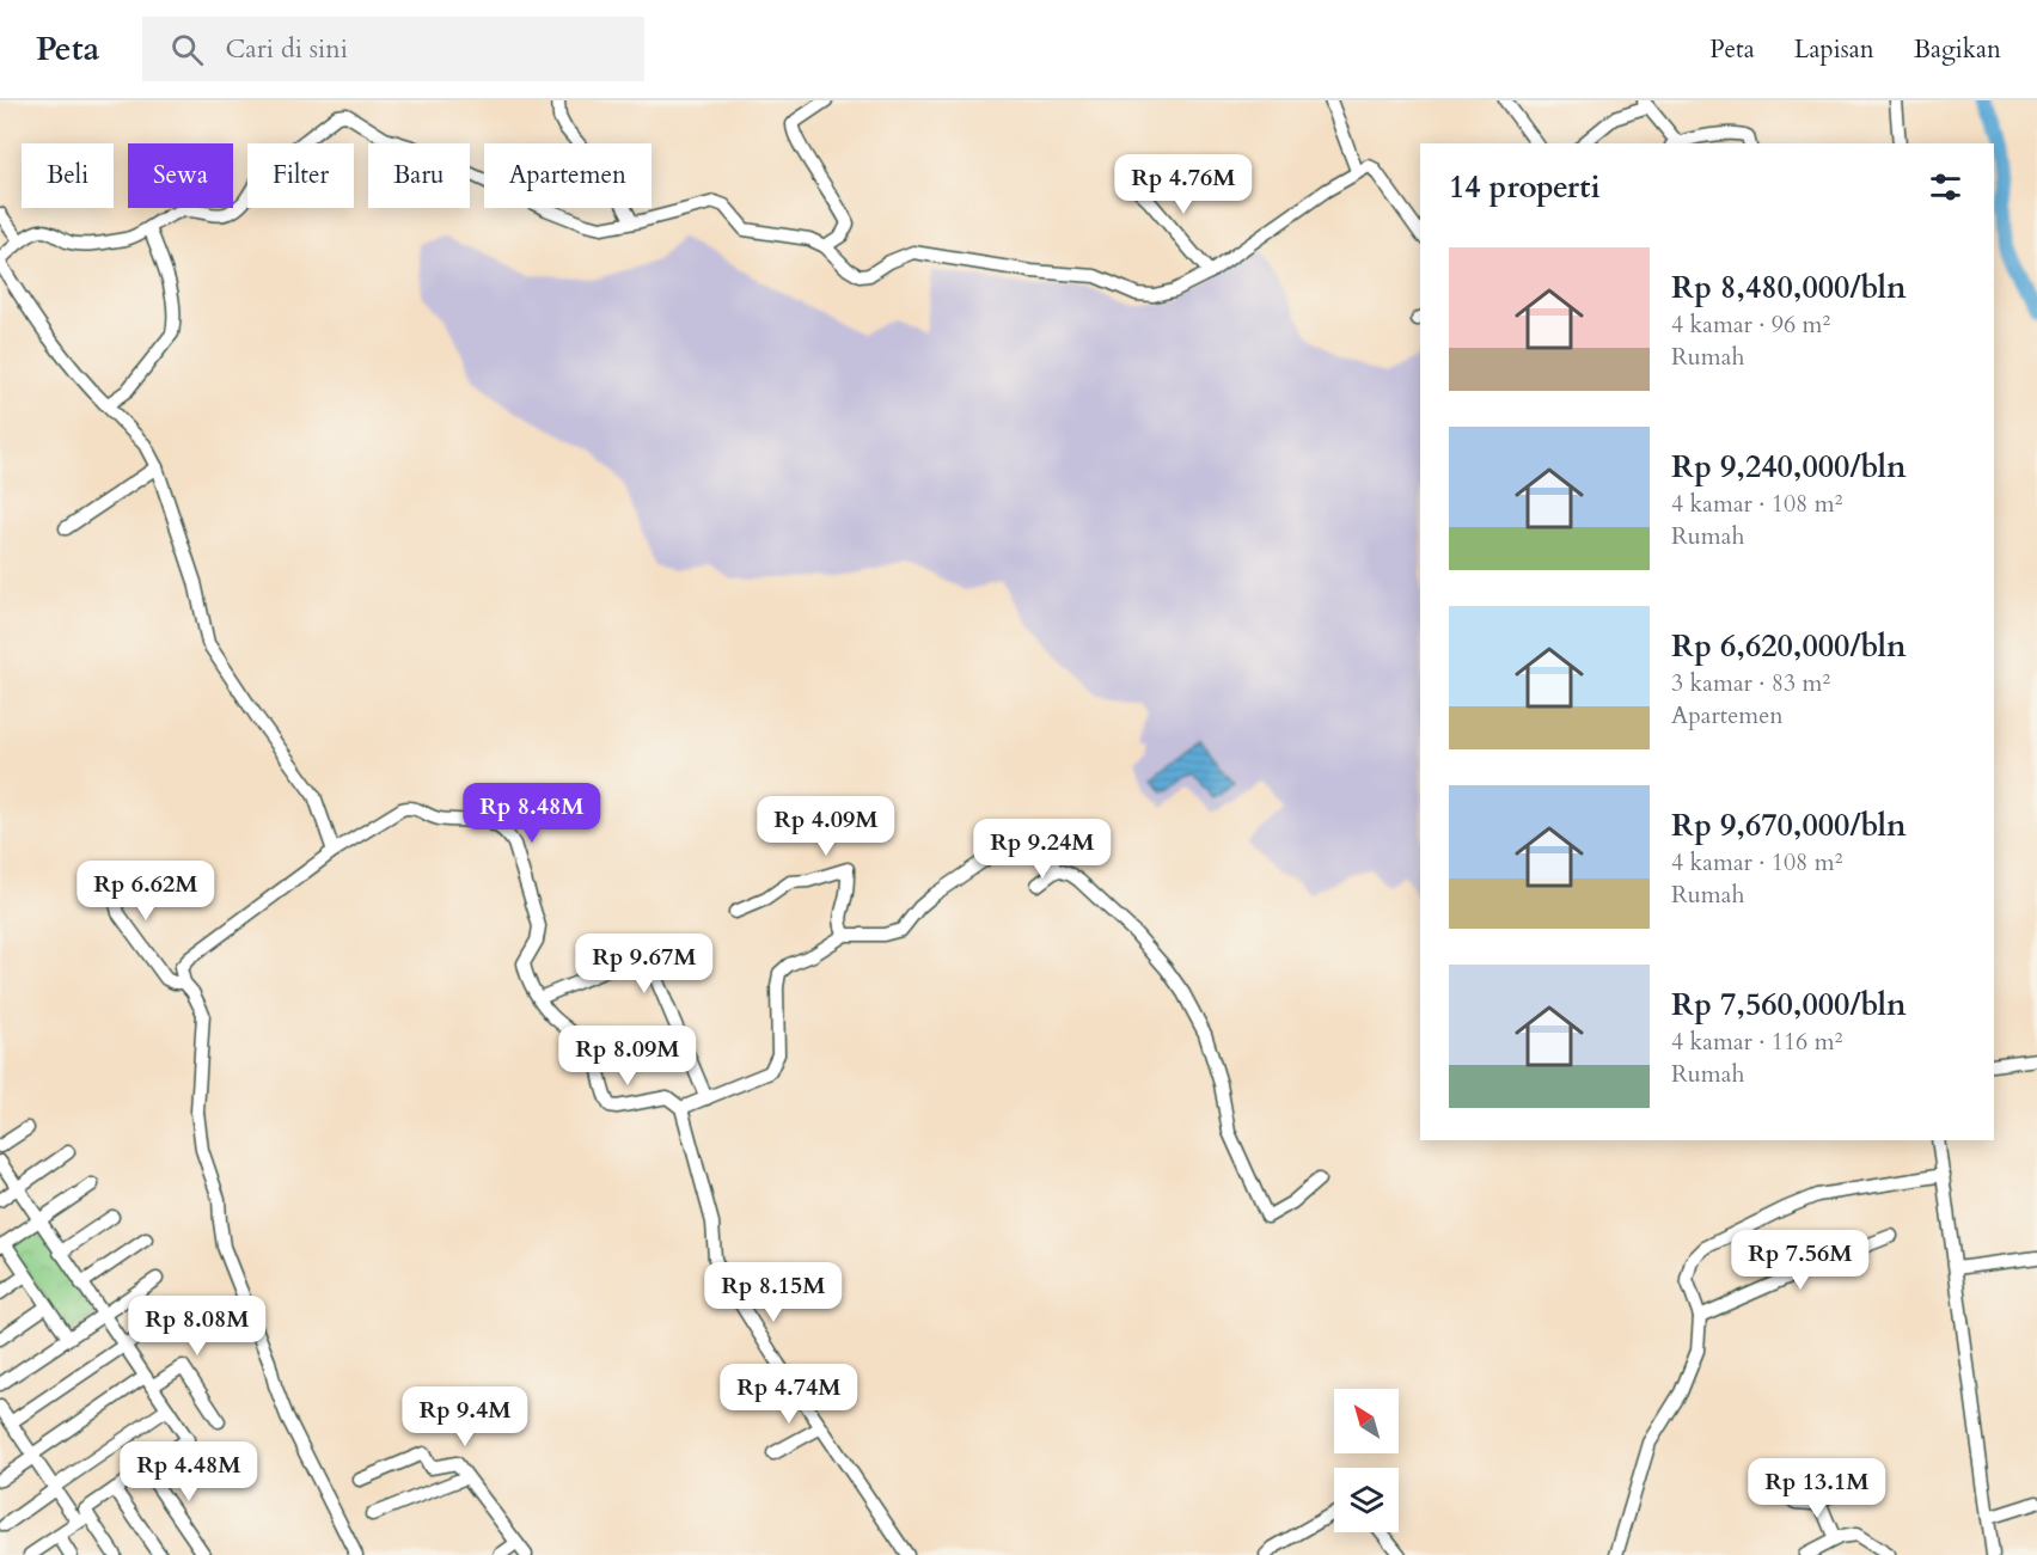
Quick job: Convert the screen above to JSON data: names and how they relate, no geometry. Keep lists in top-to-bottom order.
{
  "north": "top left",
  "page": {
    "header": "Peta",
    "search": "Cari di sini",
    "nav": ["Peta", "Lapisan", "Bagikan"],
    "chip": [
      "Beli",
      "Sewa",
      "Filter",
      "Baru",
      "Apartemen"
    ],
    "heading": "14 properti",
    "price": [
      "Rp 4.76M",
      "Rp 8.48M",
      "Rp 4.09M",
      "Rp 9.24M",
      "Rp 6.62M",
      "Rp 9.67M",
      "Rp 8.09M",
      "Rp 7.56M",
      "Rp 8.15M",
      "Rp 8.08M",
      "Rp 4.74M",
      "Rp 9.4M",
      "Rp 4.48M",
      "Rp 13.1M"
    ],
    "list": [
      {
        "name": "Rp 8,480,000/bln",
        "note": "4 kamar · 96 m² · Rumah"
      },
      {
        "name": "Rp 9,240,000/bln",
        "note": "4 kamar · 108 m² · Rumah"
      },
      {
        "name": "Rp 6,620,000/bln",
        "note": "3 kamar · 83 m² · Apartemen"
      },
      {
        "name": "Rp 9,670,000/bln",
        "note": "4 kamar · 108 m² · Rumah"
      },
      {
        "name": "Rp 7,560,000/bln",
        "note": "4 kamar · 116 m² · Rumah"
      }
    ]
  }
}
